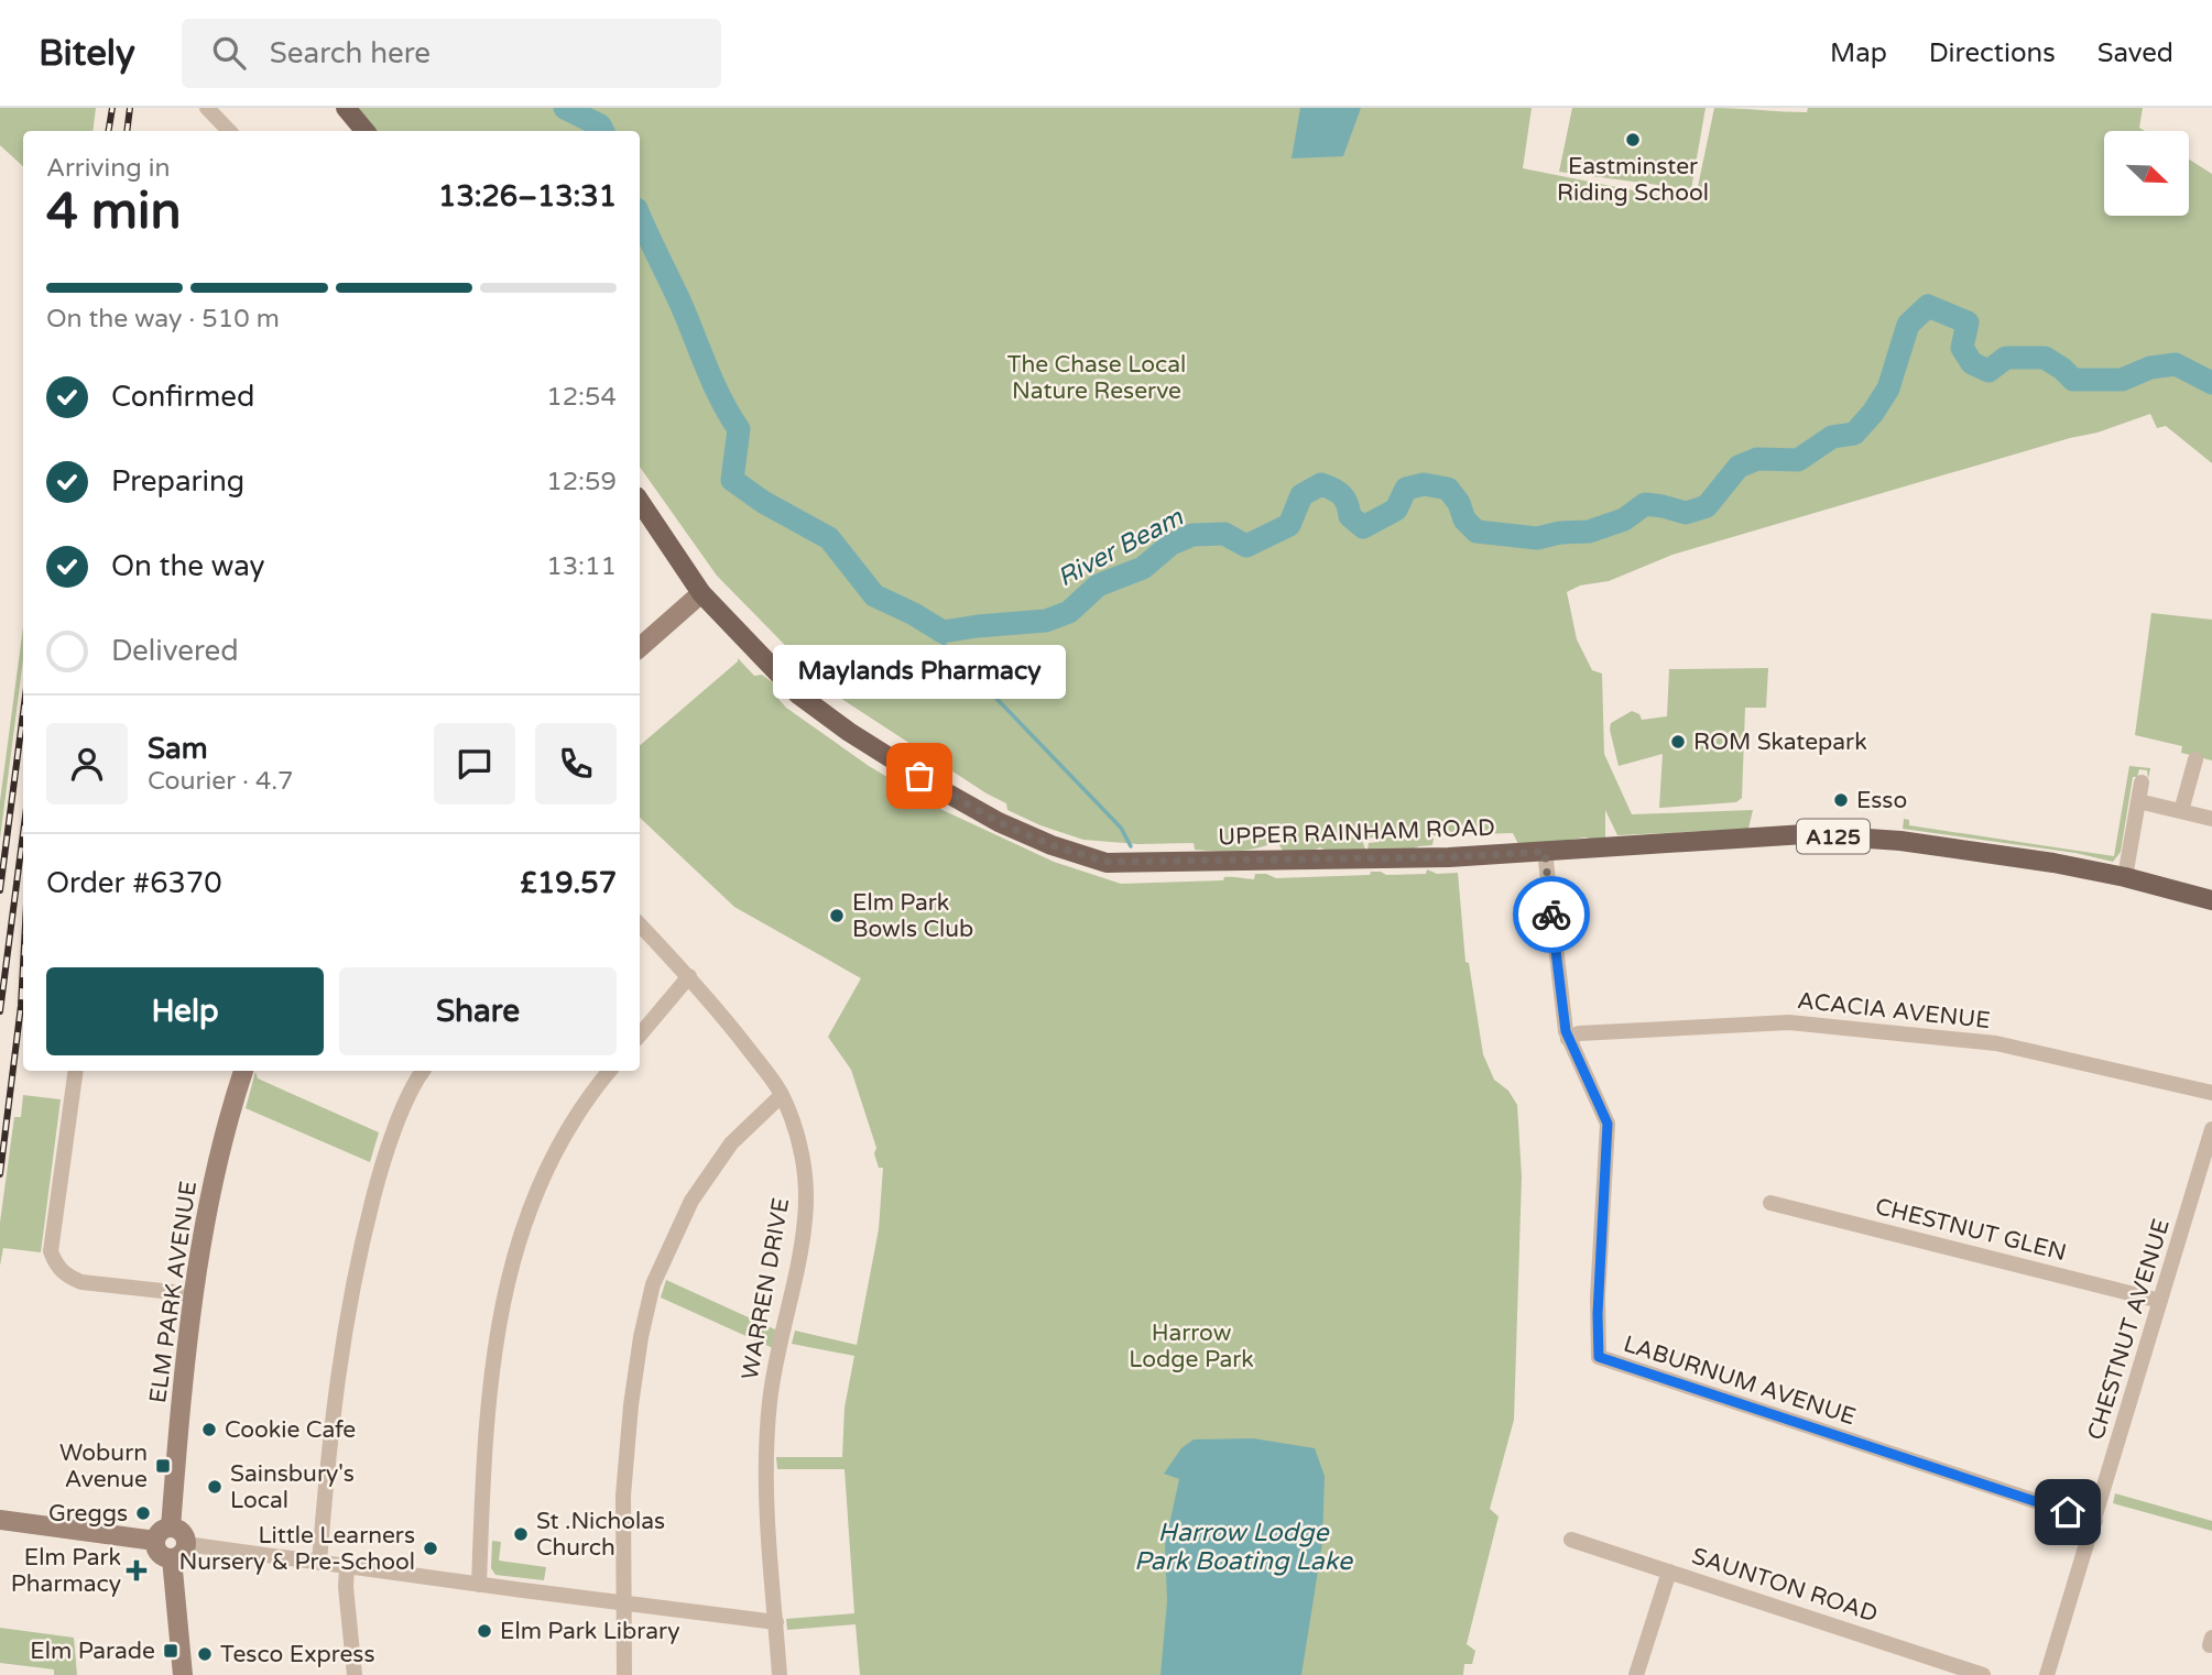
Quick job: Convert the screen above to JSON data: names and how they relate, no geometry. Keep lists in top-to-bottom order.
{
  "streets": {
    "main road": ["UPPER RAINHAM ROAD", "A125"],
    "street": [
      "ACACIA AVENUE",
      "CHESTNUT GLEN",
      "WARREN DRIVE",
      "ELM PARK AVENUE",
      "CHESTNUT AVENUE",
      "LABURNUM AVENUE",
      "SAUNTON ROAD"
    ]
  },
  "crossings": [
    ["UPPER RAINHAM ROAD", "LABURNUM AVENUE"],
    ["ACACIA AVENUE", "LABURNUM AVENUE"],
    ["CHESTNUT GLEN", "CHESTNUT AVENUE"],
    ["CHESTNUT AVENUE", "LABURNUM AVENUE"]
  ],
  "water": ["River Beam", "Harrow Lodge Park Boating Lake"],
  "parks": ["The Chase Local Nature Reserve", "Harrow Lodge Park"],
  "places": {
    "other": [
      "Eastminster Riding School",
      "ROM Skatepark",
      "Maylands Pharmacy",
      "Esso",
      "Elm Park Bowls Club",
      "Cookie Cafe",
      "Sainsbury's Local",
      "Greggs",
      "St .Nicholas Church",
      "Little Learners Nursery & Pre-School",
      "Elm Park Library",
      "Tesco Express"
    ],
    "transit": ["Woburn Avenue", "Elm Parade"],
    "health": ["Elm Park Pharmacy"]
  },
  "north": "bottom right",
  "page": {
    "header": "Bitely",
    "search": "Search here",
    "nav": ["Map", "Directions", "Saved"],
    "heading": ["4 min", "Arriving in", "13:26–13:31"],
    "panel": [
      "Sam",
      "Courier · 4.7",
      "Order #6370",
      "£19.57"
    ],
    "bar": "On the way · 510 m",
    "list": [
      ["Confirmed", "12:54"],
      ["Preparing", "12:59"],
      ["On the way", "13:11"],
      "Delivered"
    ],
    "bubble": "Maylands Pharmacy",
    "buttons": ["Help", "Share"]
  }
}
